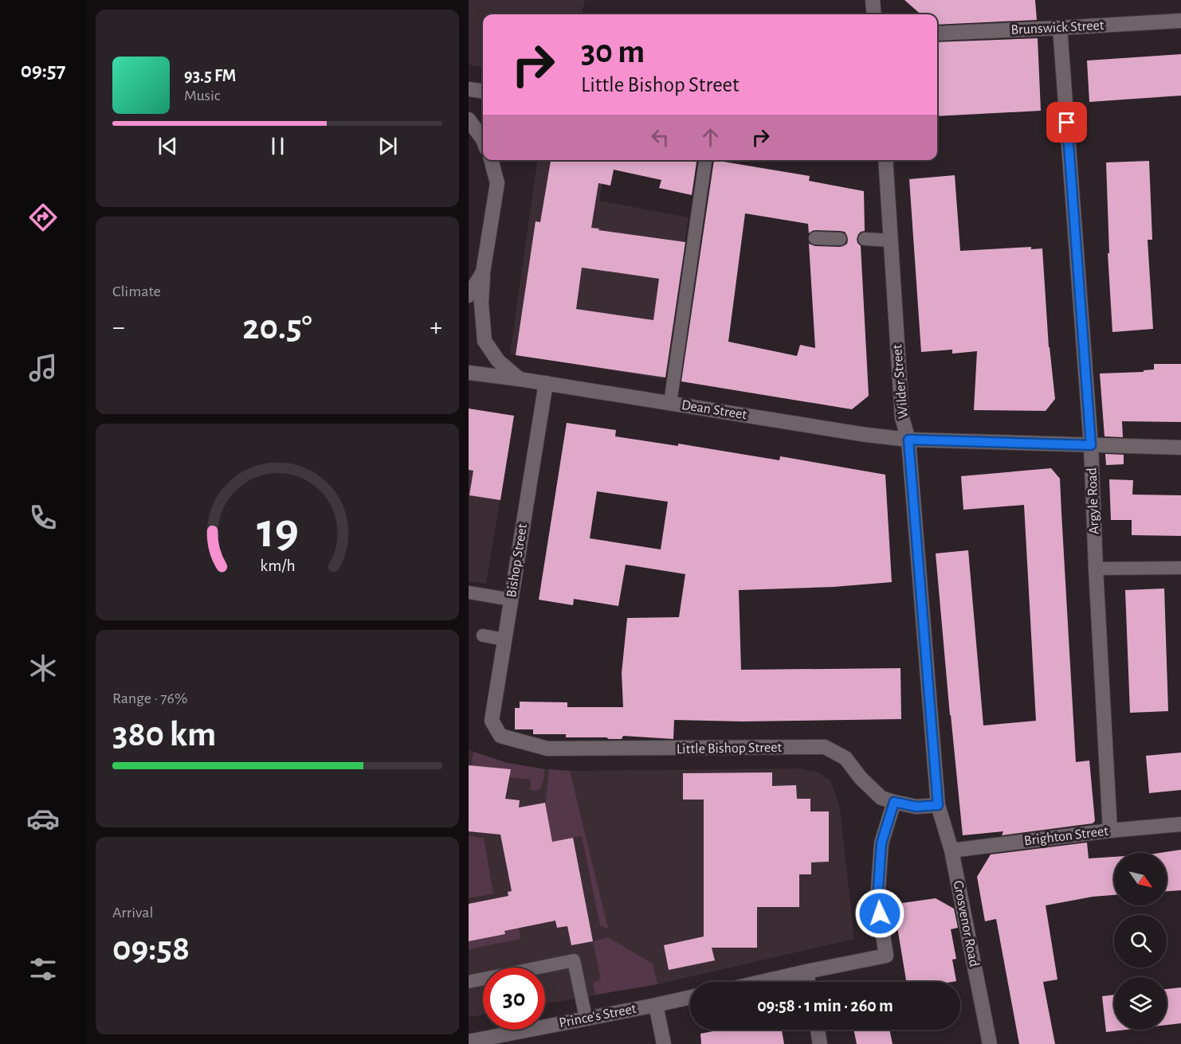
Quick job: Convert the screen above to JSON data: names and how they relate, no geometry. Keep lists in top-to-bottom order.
{
  "streets": {
    "street": [
      "Brunswick Street",
      "Wilder Street",
      "Dean Street",
      "Argyle Road",
      "Bishop Street",
      "Little Bishop Street",
      "Brighton Street",
      "Grosvenor Road",
      "Prince's Street"
    ]
  },
  "crossings": [
    ["Brunswick Street", "Argyle Road"],
    ["Wilder Street", "Dean Street"],
    ["Wilder Street", "Little Bishop Street"],
    ["Wilder Street", "Grosvenor Road"],
    ["Dean Street", "Argyle Road"],
    ["Dean Street", "Bishop Street"],
    ["Argyle Road", "Brighton Street"],
    ["Bishop Street", "Little Bishop Street"],
    ["Little Bishop Street", "Grosvenor Road"],
    ["Brighton Street", "Grosvenor Road"]
  ],
  "north": "bottom right",
  "page": {
    "tabs": "09:57",
    "turn": ["30 m", "Little Bishop Street"],
    "song": ["93.5 FM", "Music"],
    "tile": [
      "Climate",
      ["Range · 76%", "380 km"],
      ["Arrival", "09:58"]
    ],
    "heat": ["−", "20.5°", "+"],
    "limit": "30",
    "trip": "09:58 · 1 min · 260 m",
    "gauge": ["19", "km/h"]
  }
}
